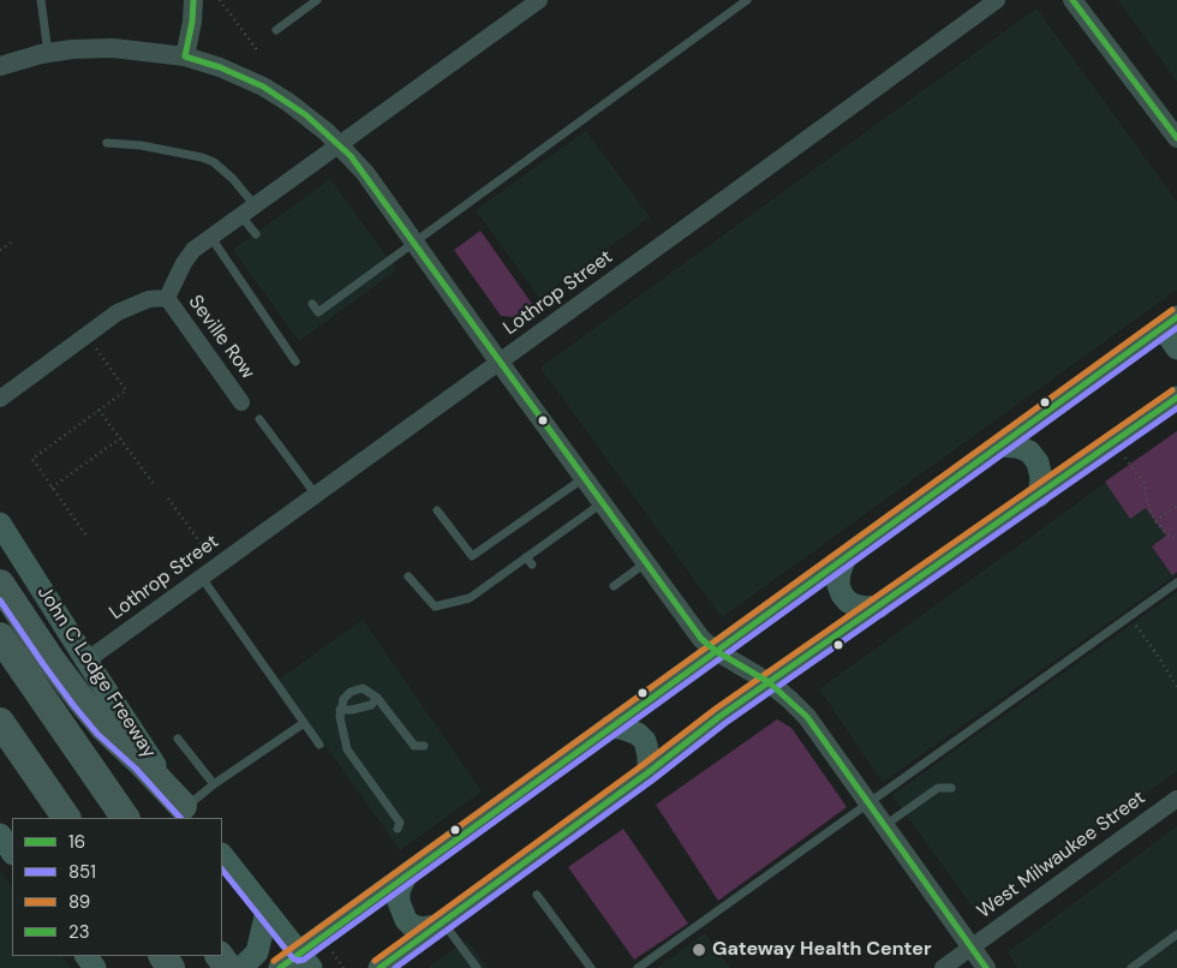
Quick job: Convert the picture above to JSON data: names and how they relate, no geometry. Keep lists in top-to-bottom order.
{
  "streets": {
    "main road": ["John C Lodge Freeway"],
    "street": ["Lothrop Street", "Seville Row", "West Milwaukee Street"]
  },
  "crossings": [
    ["Lothrop Street", "John C Lodge Freeway"]
  ],
  "places": ["Gateway Health Center"],
  "lines": [
    "transit line 23",
    "transit line 89",
    "transit line 16",
    "transit line 851"
  ],
  "legend": [
    "16",
    "851",
    "89",
    "23"
  ]
}
